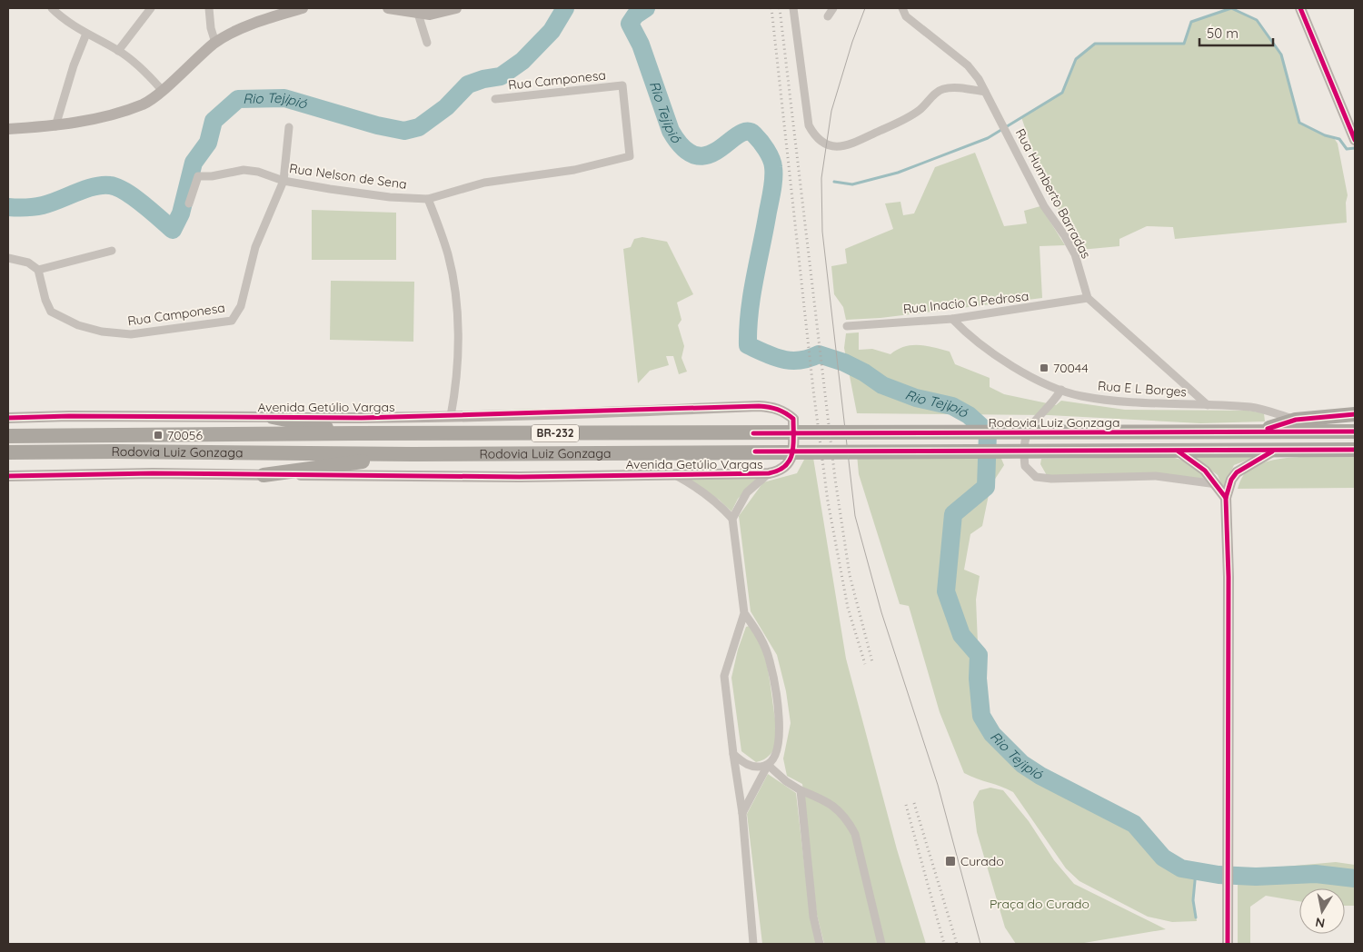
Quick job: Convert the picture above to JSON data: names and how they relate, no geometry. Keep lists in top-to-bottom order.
{
  "streets": {
    "highway": ["Rodovia Luiz Gonzaga", "BR-232"],
    "street": [
      "Rua Camponesa",
      "Rua Nelson de Sena",
      "Rua Humberto Barradas",
      "Rua Inacio G Pedrosa",
      "Rua E L Borges",
      "Avenida Getúlio Vargas"
    ]
  },
  "crossings": [
    ["Rua Camponesa", "Rua Nelson de Sena"],
    ["Rua Humberto Barradas", "Rua Inacio G Pedrosa"],
    ["Rua Inacio G Pedrosa", "Rua E L Borges"]
  ],
  "water": ["Rio Tejipió"],
  "parks": ["Praça do Curado"],
  "places": {
    "transit": ["70044", "70056", "Curado"]
  },
  "scale_bar": "50 m",
  "north": "bottom"
}
